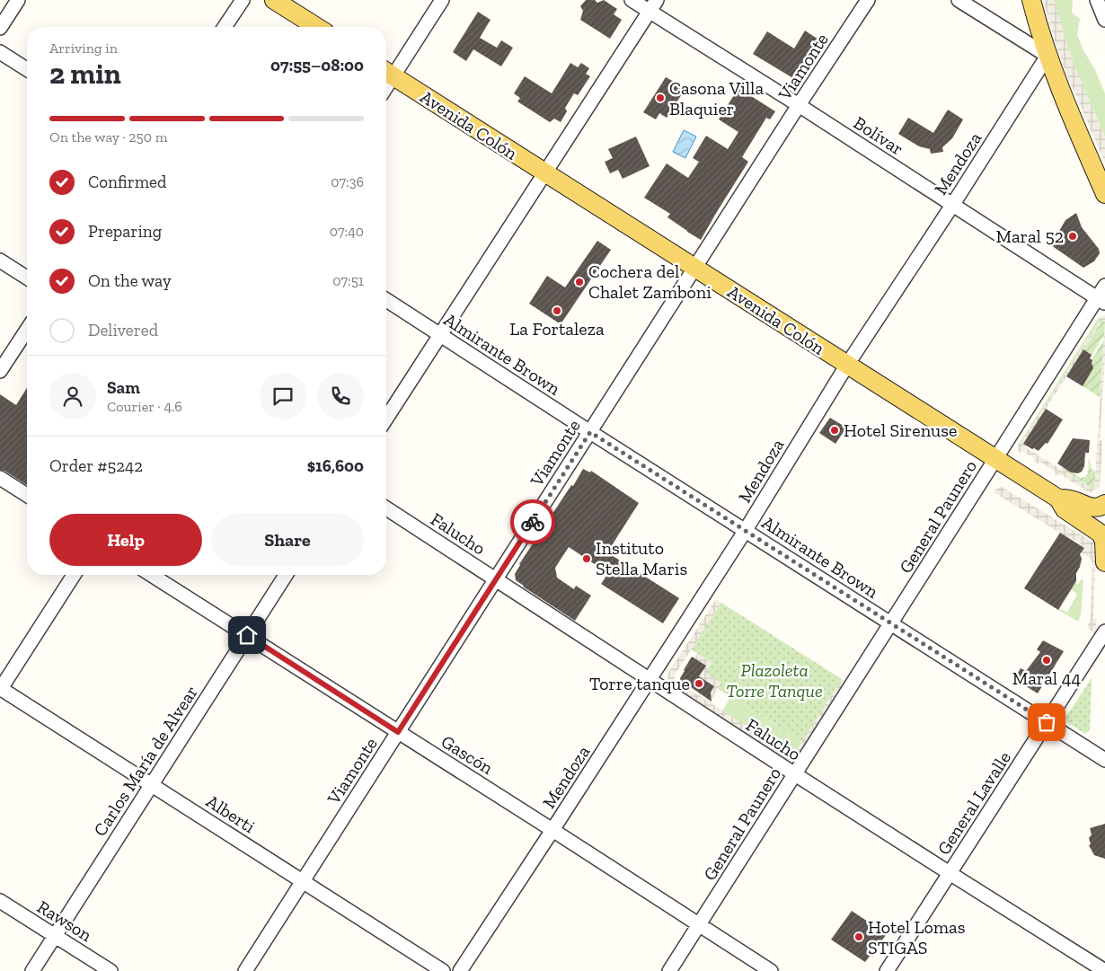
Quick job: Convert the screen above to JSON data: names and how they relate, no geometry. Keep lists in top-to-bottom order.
{
  "streets": {
    "main road": ["Avenida Colón"],
    "street": [
      "Viamonte",
      "Bolívar",
      "Mendoza",
      "Almirante Brown",
      "General Paunero",
      "Falucho",
      "Gascón",
      "Carlos María de Alvear",
      "General Lavalle",
      "Alberti",
      "Rawson"
    ]
  },
  "crossings": [
    ["Viamonte", "Avenida Colón"],
    ["Viamonte", "Bolívar"],
    ["Viamonte", "Almirante Brown"],
    ["Viamonte", "Falucho"],
    ["Viamonte", "Gascón"],
    ["Viamonte", "Alberti"],
    ["Avenida Colón", "Mendoza"],
    ["Avenida Colón", "General Paunero"],
    ["Bolívar", "Mendoza"],
    ["Bolívar", "General Paunero"],
    ["Mendoza", "Almirante Brown"],
    ["Mendoza", "Falucho"],
    ["Mendoza", "Gascón"],
    ["Almirante Brown", "General Paunero"],
    ["Almirante Brown", "General Lavalle"],
    ["General Paunero", "Falucho"],
    ["General Paunero", "Gascón"],
    ["Falucho", "General Lavalle"],
    ["Gascón", "Carlos María de Alvear"],
    ["Carlos María de Alvear", "Alberti"],
    ["Carlos María de Alvear", "Rawson"]
  ],
  "parks": ["Plazoleta Torre Tanque"],
  "places": [
    "Casona Villa Blaquier",
    "Maral 52",
    "Cochera del Chalet Zamboni",
    "La Fortaleza",
    "Hotel Sirenuse",
    "Instituto Stella Maris",
    "Maral 44",
    "Torre tanque",
    "Hotel Lomas STIGAS"
  ],
  "page": {
    "heading": ["2 min", "Arriving in", "07:55–08:00"],
    "panel": [
      "Sam",
      "Courier · 4.6",
      "Order #5242",
      "$16,600"
    ],
    "bar": "On the way · 250 m",
    "list": [
      ["Confirmed", "07:36"],
      ["Preparing", "07:40"],
      ["On the way", "07:51"],
      "Delivered"
    ],
    "buttons": ["Help", "Share"]
  }
}
